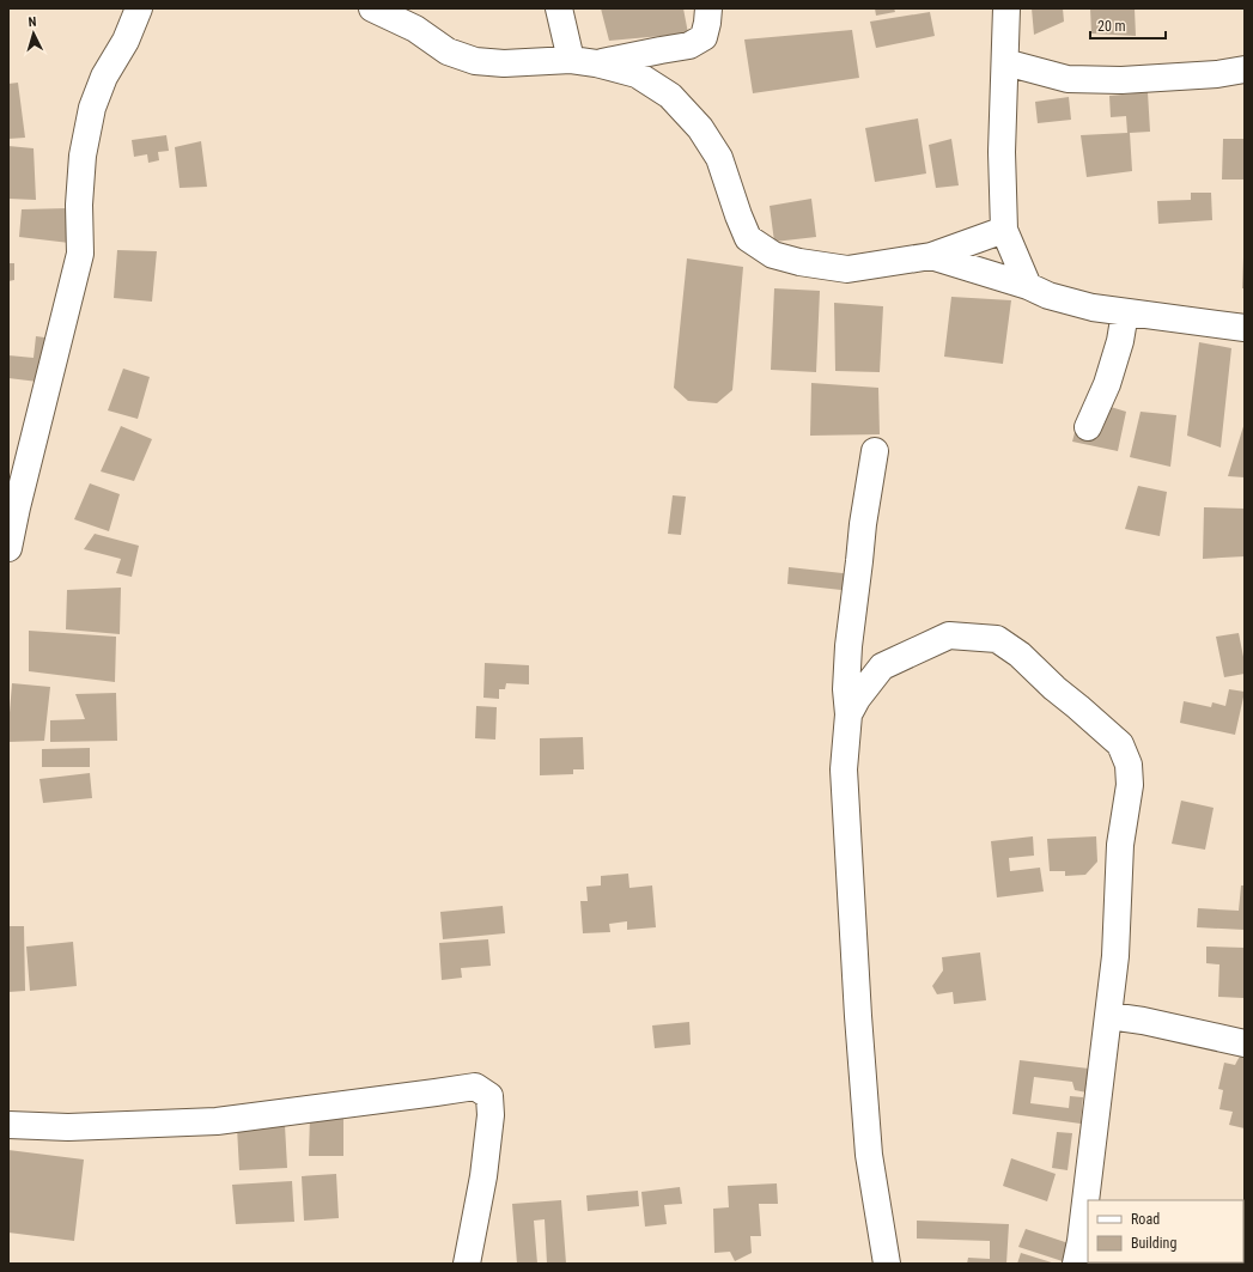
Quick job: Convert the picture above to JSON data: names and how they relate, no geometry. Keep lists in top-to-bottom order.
{
  "legend": ["Road", "Building"],
  "scale_bar": "20 m",
  "north": "top"
}
